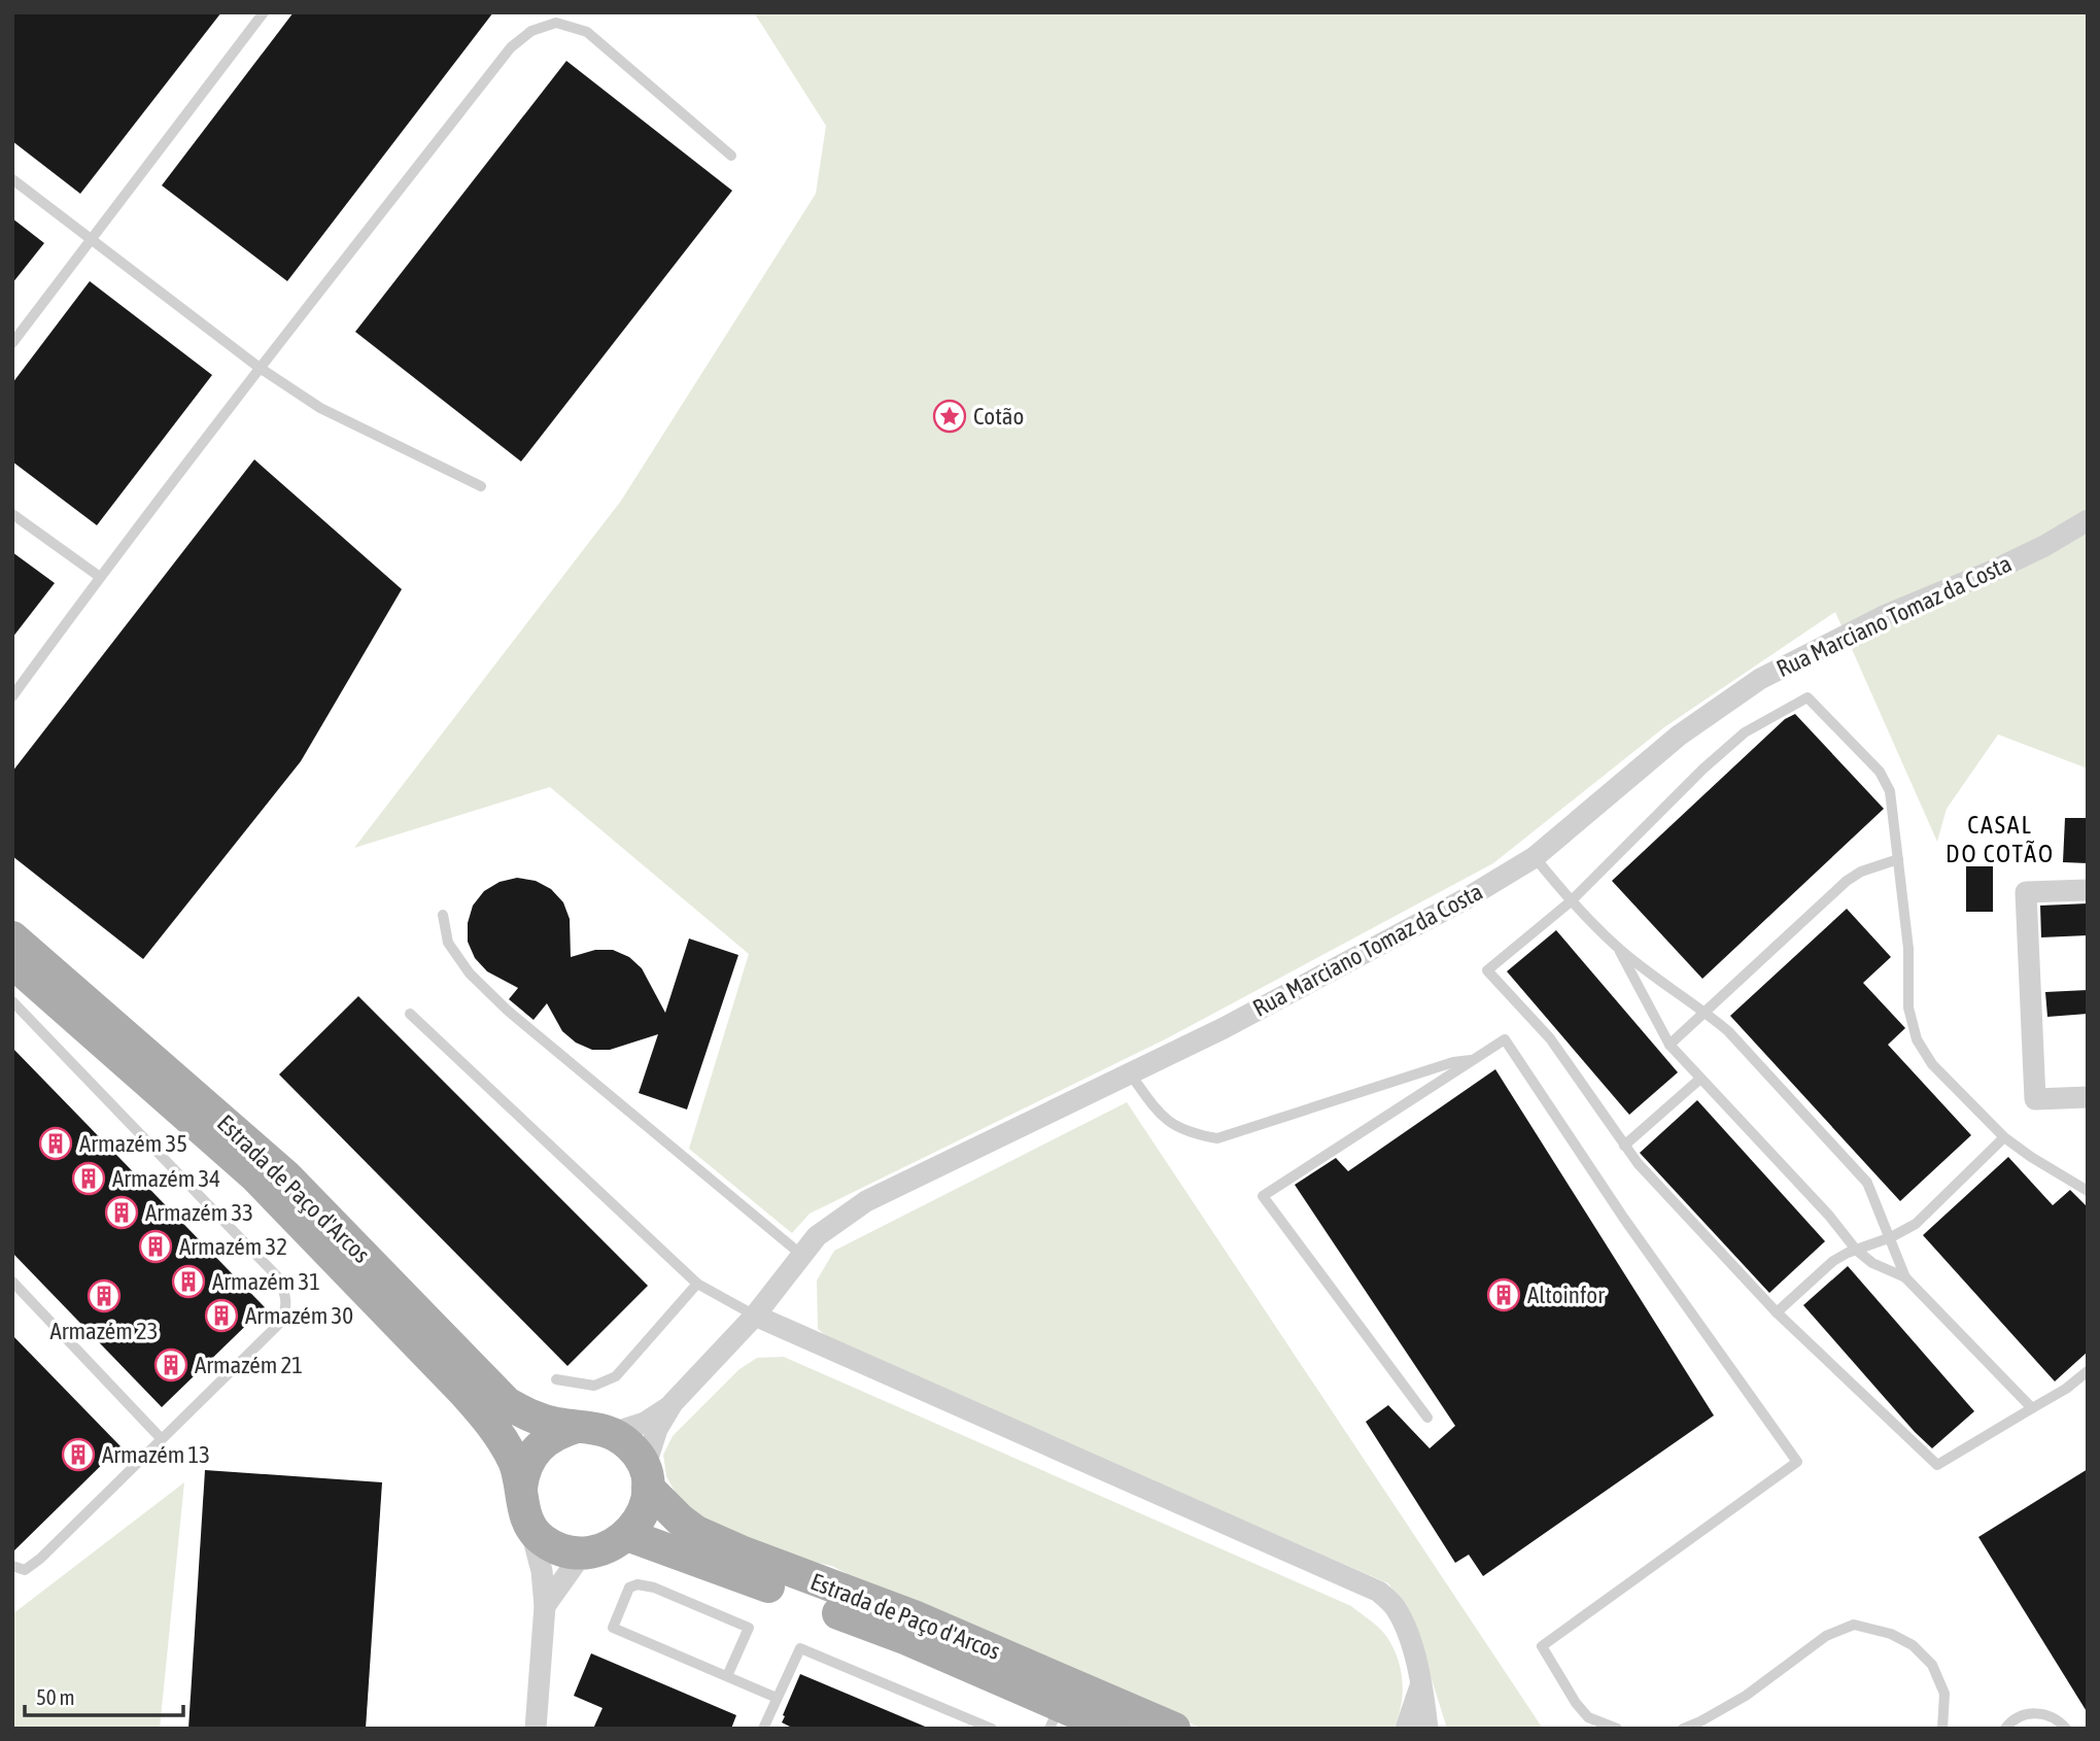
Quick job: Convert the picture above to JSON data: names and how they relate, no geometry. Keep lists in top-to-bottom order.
{
  "streets": {
    "main road": ["Estrada de Paço d'Arcos"],
    "street": ["Rua Marciano Tomaz da Costa"]
  },
  "crossings": [
    ["Rua Marciano Tomaz da Costa", "Estrada de Paço d'Arcos"]
  ],
  "districts": ["CASAL DO COTÃO"],
  "places": {
    "place": ["Cotão"],
    "building": [
      "Armazém 35",
      "Armazém 34",
      "Armazém 33",
      "Armazém 32",
      "Armazém 31",
      "Altoinfor",
      "Armazém 23",
      "Armazém 30",
      "Armazém 21",
      "Armazém 13"
    ]
  },
  "scale_bar": "50 m"
}
